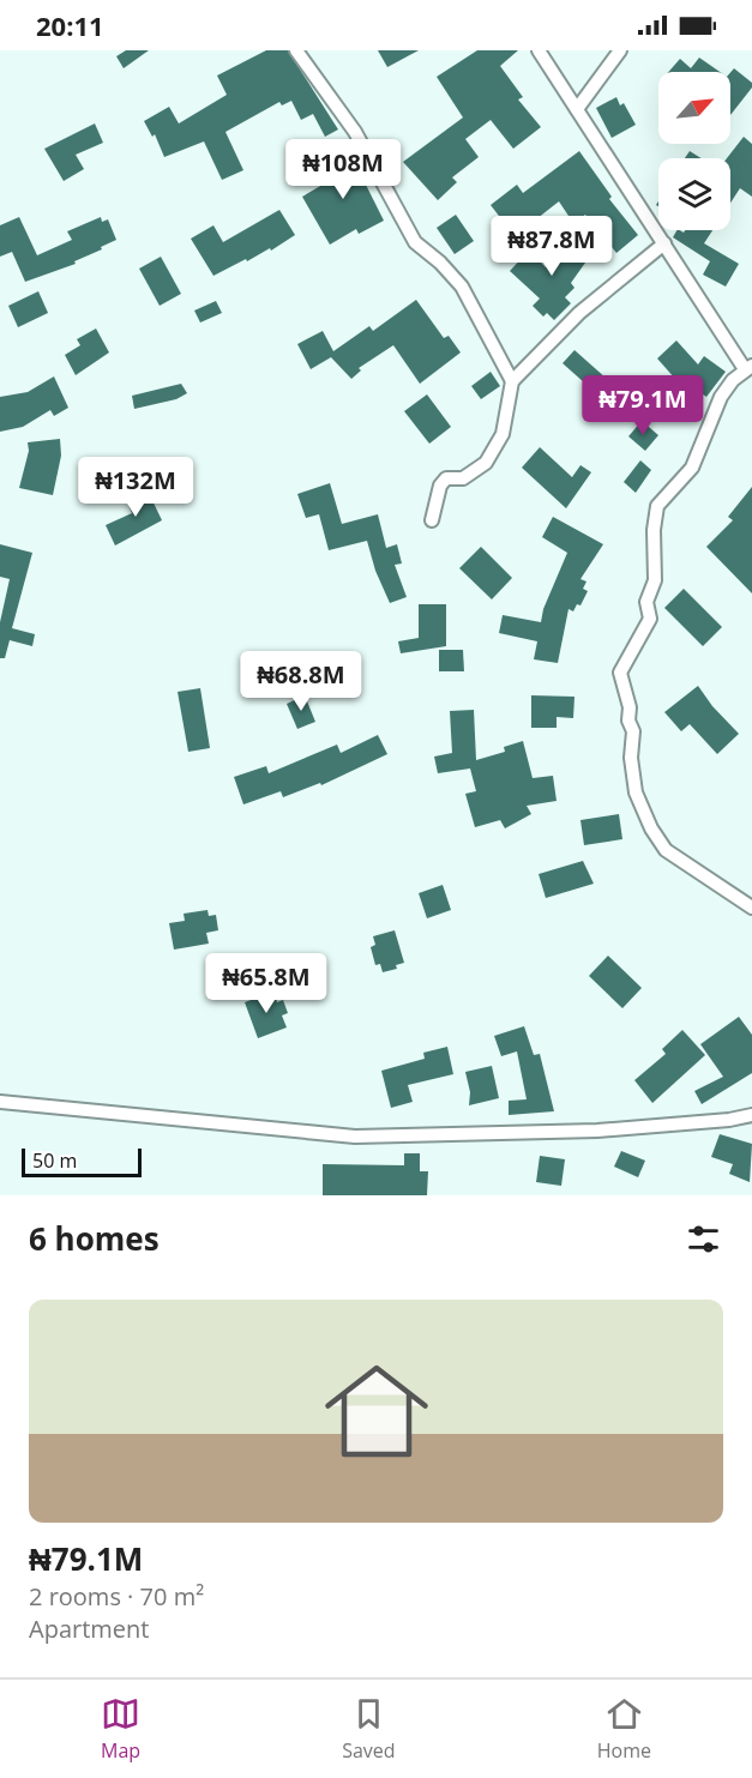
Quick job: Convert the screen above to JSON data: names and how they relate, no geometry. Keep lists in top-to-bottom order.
{
  "scale_bar": "50 m",
  "north": "top right",
  "page": {
    "status": "20:11",
    "price": [
      "₦108M",
      "₦87.8M",
      "₦79.1M",
      "₦132M",
      "₦68.8M",
      "₦65.8M"
    ],
    "scale": "50 m",
    "heading": "6 homes",
    "list": [
      {
        "name": "₦79.1M",
        "note": "2 rooms · 70 m² · Apartment"
      }
    ],
    "tabs": ["Map", "Saved", "Home"]
  }
}
